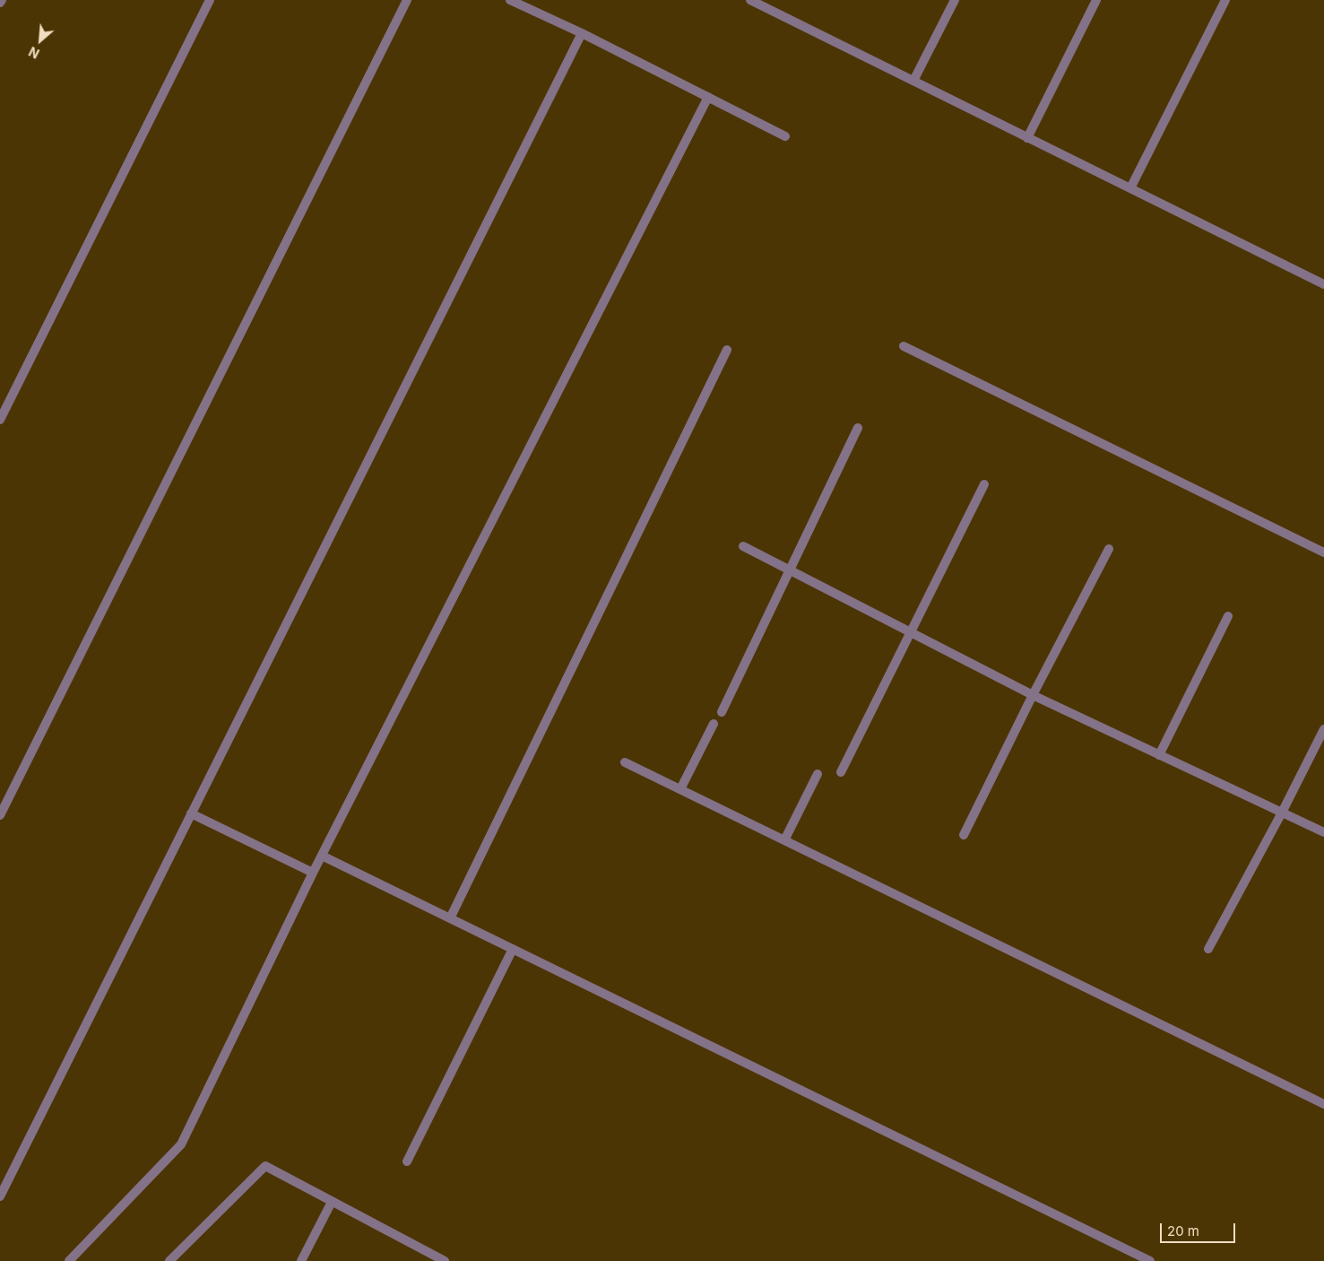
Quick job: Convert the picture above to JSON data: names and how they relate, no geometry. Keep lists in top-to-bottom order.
{
  "scale_bar": "20 m",
  "north": "bottom left"
}
